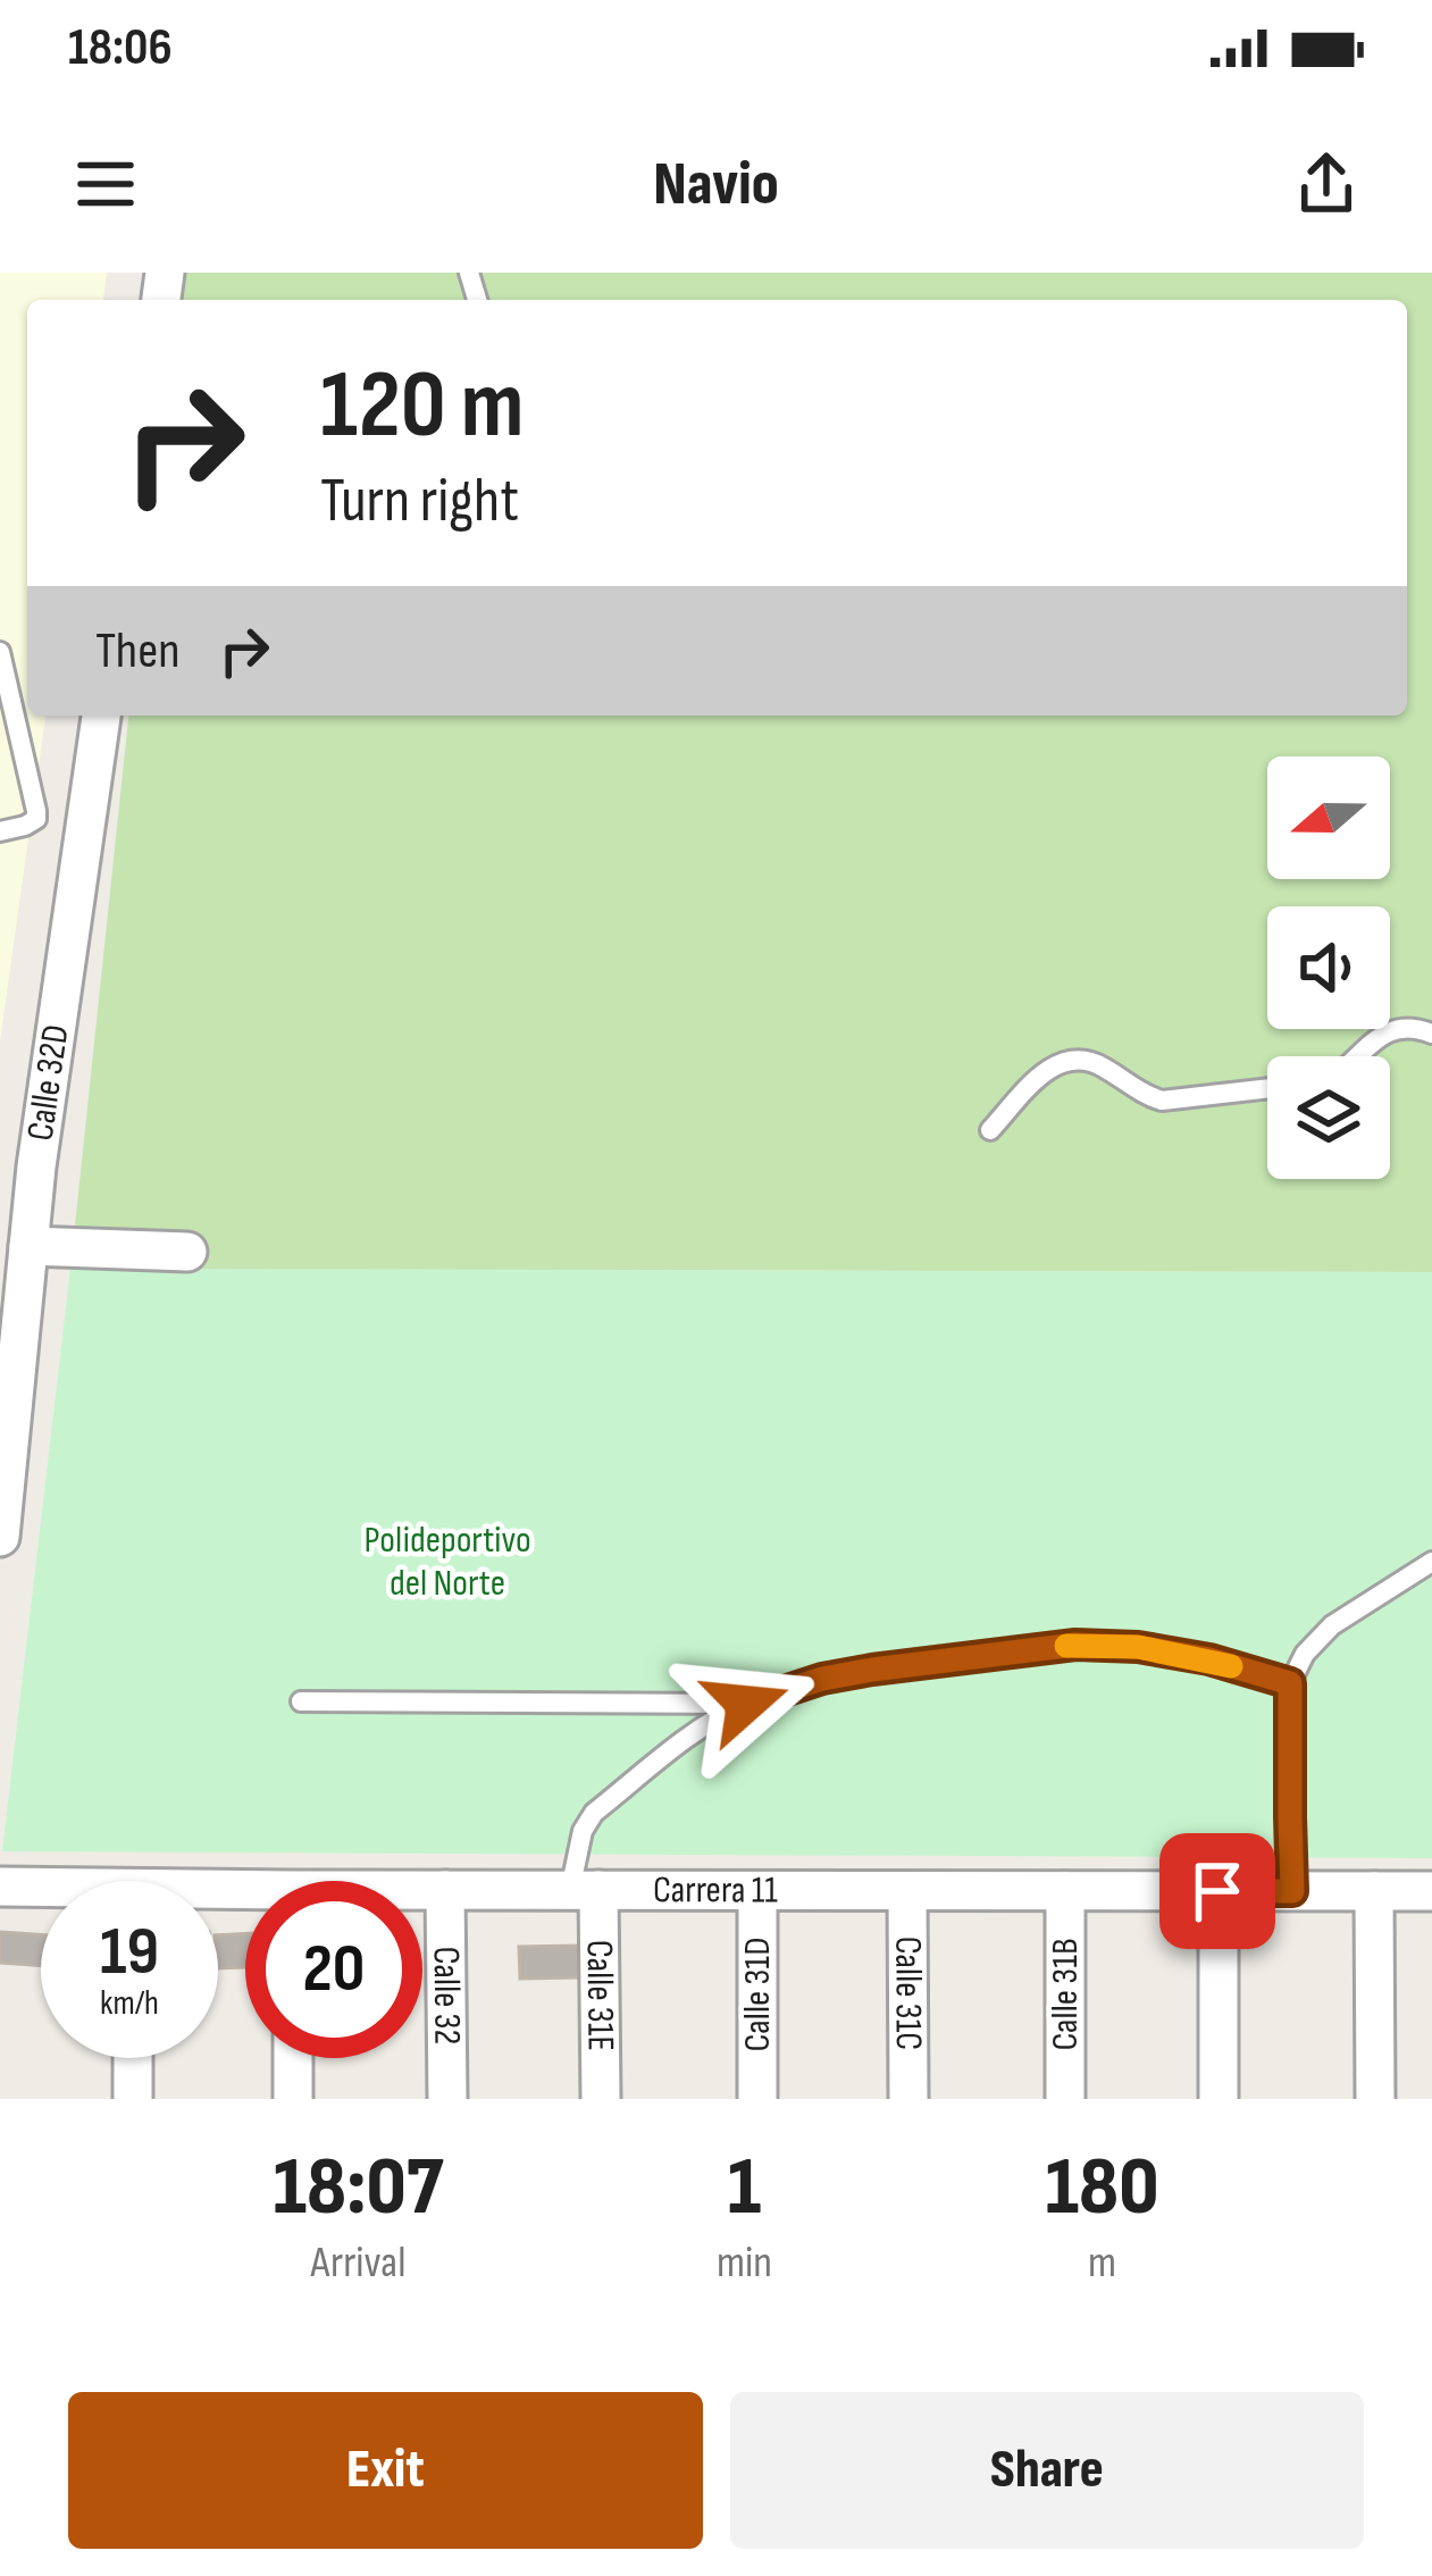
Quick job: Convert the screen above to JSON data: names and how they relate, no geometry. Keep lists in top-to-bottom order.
{
  "streets": {
    "street": [
      "Calle 32D",
      "Carrera 11",
      "Calle 32",
      "Calle 31E",
      "Calle 31D",
      "Calle 31C",
      "Calle 31B"
    ]
  },
  "crossings": [
    ["Carrera 11", "Calle 32"],
    ["Carrera 11", "Calle 31E"],
    ["Carrera 11", "Calle 31D"],
    ["Carrera 11", "Calle 31C"],
    ["Carrera 11", "Calle 31B"]
  ],
  "parks": ["Polideportivo del Norte"],
  "north": "left",
  "page": {
    "status": "18:06",
    "header": "Navio",
    "turn": ["120 m", "Turn right"],
    "then": "Then",
    "speed": "19 km/h",
    "limit": "20",
    "eta": [
      "18:07",
      "Arrival",
      "1",
      "min",
      "180",
      "m"
    ],
    "buttons": ["Exit", "Share"]
  }
}
